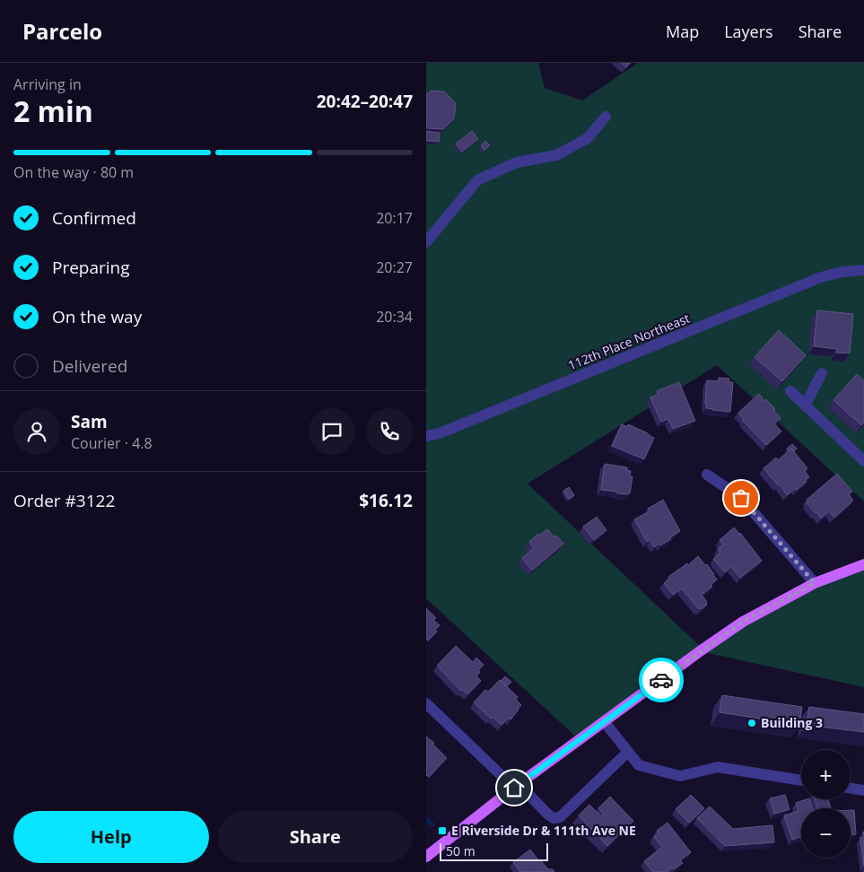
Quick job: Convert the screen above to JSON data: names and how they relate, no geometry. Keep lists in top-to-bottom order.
{
  "streets": {
    "street": ["112th Place Northeast"]
  },
  "places": {
    "other": ["Building 3"],
    "transit": ["E Riverside Dr & 111th Ave NE"]
  },
  "scale_bar": "50 m",
  "page": {
    "header": "Parcelo",
    "nav": ["Map", "Layers", "Share"],
    "heading": ["2 min", "Arriving in", "20:42–20:47"],
    "panel": [
      "Sam",
      "Courier · 4.8",
      "Order #3122",
      "$16.12"
    ],
    "bar": "On the way · 80 m",
    "list": [
      ["Confirmed", "20:17"],
      ["Preparing", "20:27"],
      ["On the way", "20:34"],
      "Delivered"
    ],
    "map_buttons": ["+", "−"],
    "buttons": ["Help", "Share"],
    "scale": "50 m"
  }
}
